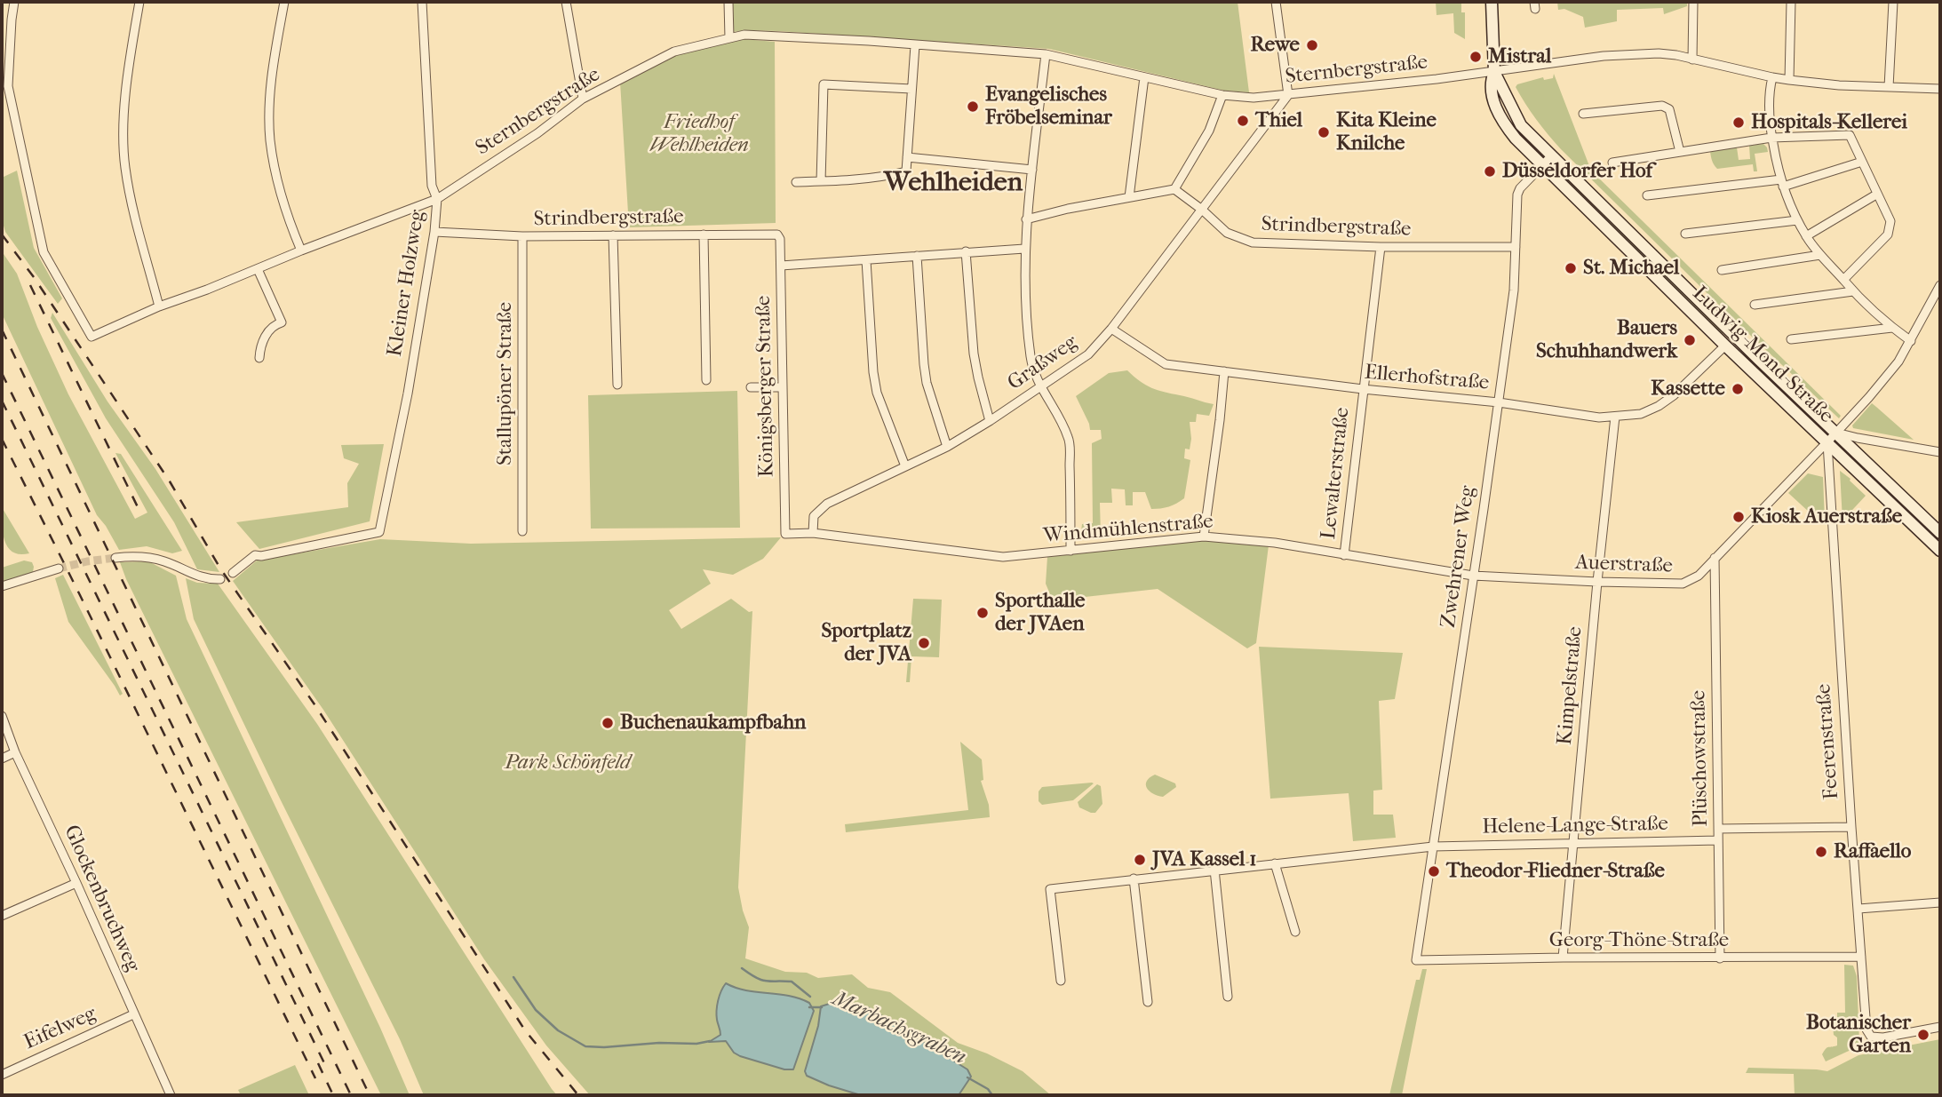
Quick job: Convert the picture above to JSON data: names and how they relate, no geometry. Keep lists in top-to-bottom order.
{
  "streets": {
    "main road": ["Ludwig-Mond-Straße"],
    "street": [
      "Sternbergstraße",
      "Strindbergstraße",
      "Kleiner Holzweg",
      "Graßweg",
      "Ellerhofstraße",
      "Stallupöner Straße",
      "Königsberger Straße",
      "Lewalterstraße",
      "Windmühlenstraße",
      "Zwehrener Weg",
      "Auerstraße",
      "Kimpelstraße",
      "Feerenstraße",
      "Plüschowstraße",
      "Helene-Lange-Straße",
      "Glockenbruchweg",
      "Georg-Thöne-Straße",
      "Eifelweg"
    ]
  },
  "crossings": [
    ["Sternbergstraße", "Kleiner Holzweg"],
    ["Sternbergstraße", "Ludwig-Mond-Straße"],
    ["Sternbergstraße", "Graßweg"],
    ["Strindbergstraße", "Kleiner Holzweg"],
    ["Strindbergstraße", "Graßweg"],
    ["Strindbergstraße", "Stallupöner Straße"],
    ["Strindbergstraße", "Königsberger Straße"],
    ["Strindbergstraße", "Lewalterstraße"],
    ["Strindbergstraße", "Zwehrener Weg"],
    ["Ludwig-Mond-Straße", "Ellerhofstraße"],
    ["Ludwig-Mond-Straße", "Zwehrener Weg"],
    ["Ludwig-Mond-Straße", "Auerstraße"],
    ["Ludwig-Mond-Straße", "Feerenstraße"],
    ["Graßweg", "Ellerhofstraße"],
    ["Graßweg", "Windmühlenstraße"],
    ["Ellerhofstraße", "Lewalterstraße"],
    ["Ellerhofstraße", "Zwehrener Weg"],
    ["Ellerhofstraße", "Kimpelstraße"],
    ["Königsberger Straße", "Windmühlenstraße"],
    ["Lewalterstraße", "Windmühlenstraße"],
    ["Windmühlenstraße", "Zwehrener Weg"],
    ["Windmühlenstraße", "Auerstraße"],
    ["Zwehrener Weg", "Auerstraße"],
    ["Zwehrener Weg", "Helene-Lange-Straße"],
    ["Zwehrener Weg", "Georg-Thöne-Straße"],
    ["Auerstraße", "Kimpelstraße"],
    ["Auerstraße", "Feerenstraße"],
    ["Auerstraße", "Plüschowstraße"],
    ["Kimpelstraße", "Helene-Lange-Straße"],
    ["Kimpelstraße", "Georg-Thöne-Straße"],
    ["Feerenstraße", "Georg-Thöne-Straße"],
    ["Plüschowstraße", "Helene-Lange-Straße"],
    ["Plüschowstraße", "Georg-Thöne-Straße"],
    ["Glockenbruchweg", "Eifelweg"]
  ],
  "districts": ["Wehlheiden"],
  "water": ["Marbachsgraben"],
  "parks": ["Friedhof Wehlheiden", "Park Schönfeld"],
  "places": [
    "Rewe",
    "Mistral",
    "Evangelisches Fröbelseminar",
    "Thiel",
    "Hospitals-Kellerei",
    "Kita Kleine Knilche",
    "Düsseldorfer Hof",
    "St. Michael",
    "Bauers Schuhhandwerk",
    "Kassette",
    "Kiosk Auerstraße",
    "Sporthalle der JVAen",
    "Sportplatz der JVA",
    "Buchenaukampfbahn",
    "Raffaello",
    "JVA Kassel 1",
    "Theodor-Fliedner-Straße",
    "Botanischer Garten"
  ]
}
